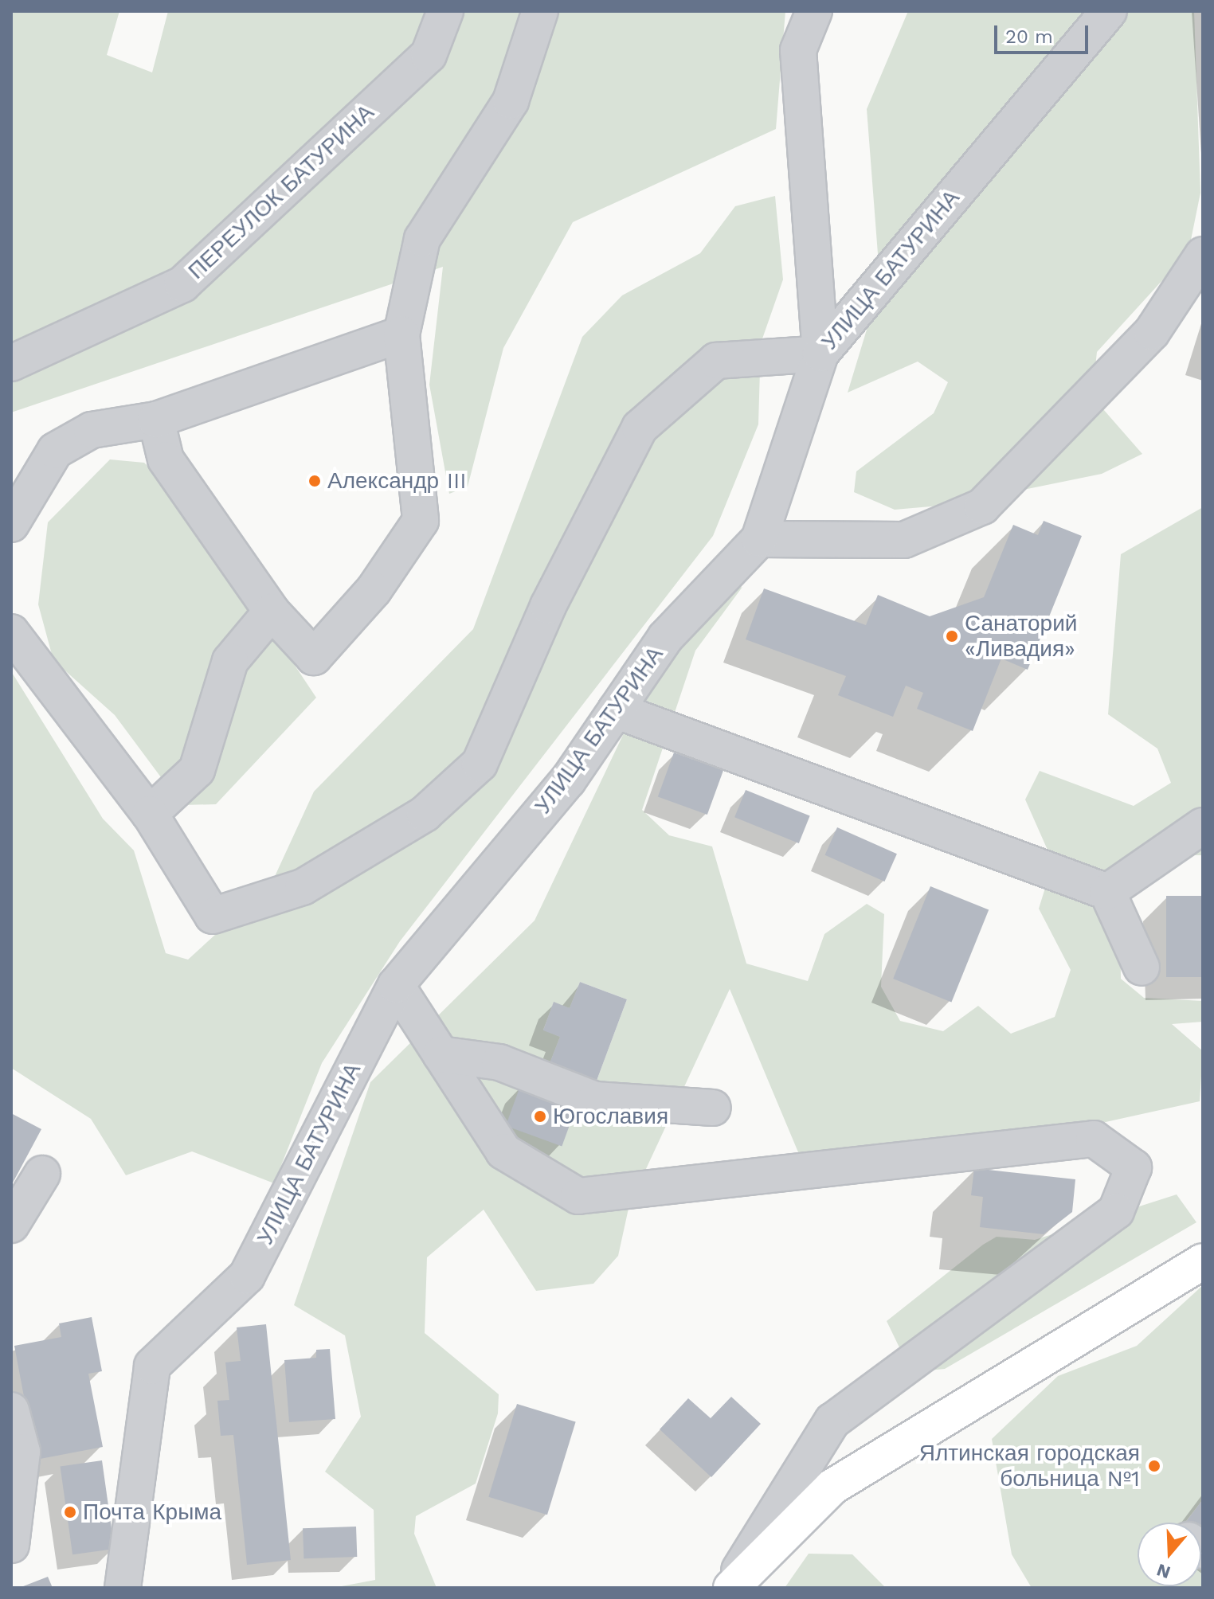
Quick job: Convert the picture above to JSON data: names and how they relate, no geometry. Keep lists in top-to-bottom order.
{
  "streets": {
    "street": ["ПЕРЕУЛОК БАТУРИНА", "УЛИЦА БАТУРИНА"]
  },
  "places": [
    "Александр III",
    "Санаторий «Ливадия»",
    "Югославия",
    "Ялтинская городская больница №1",
    "Почта Крыма"
  ],
  "scale_bar": "20 m",
  "north": "bottom"
}
